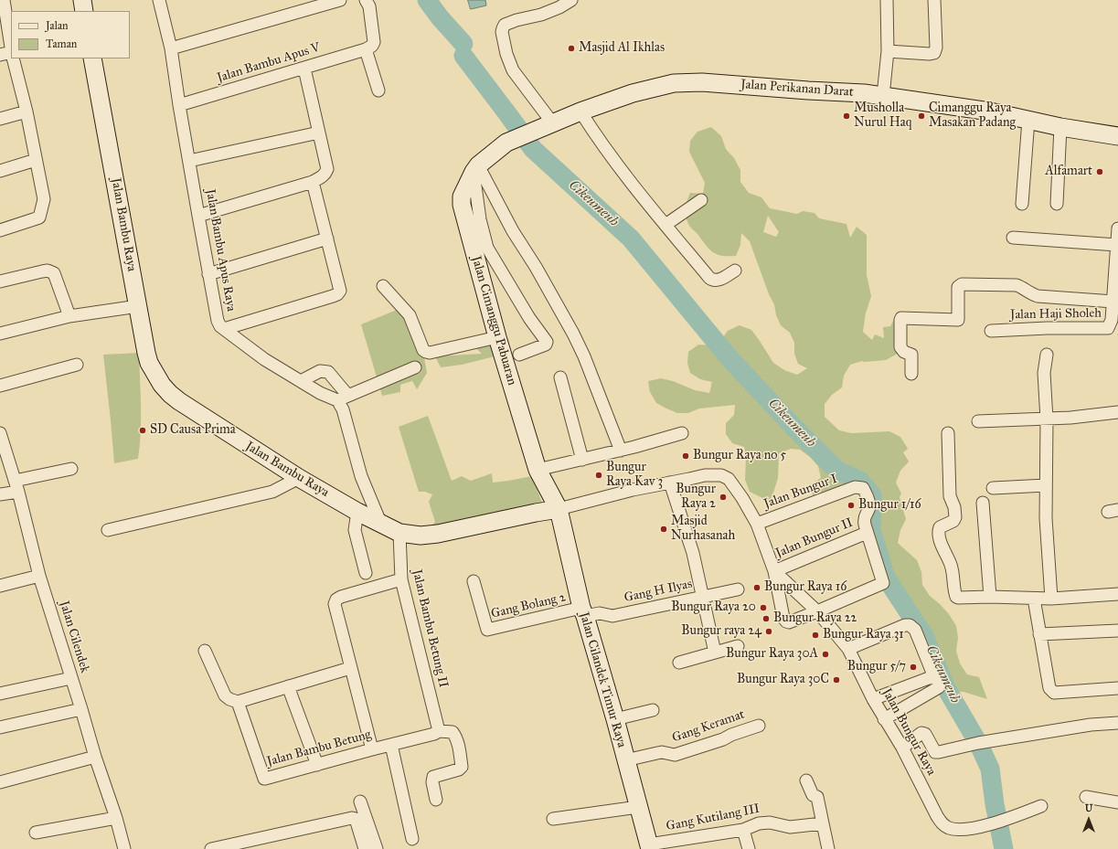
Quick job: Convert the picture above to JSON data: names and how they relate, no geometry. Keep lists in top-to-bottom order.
{
  "streets": {
    "street": [
      "Jalan Bambu Apus V",
      "Jalan Perikanan Darat",
      "Jalan Bambu Raya",
      "Jalan Bambu Apus Raya",
      "Jalan Haji Sholeh",
      "Jalan Cimanggu Pabuaran",
      "Jalan Bungur I",
      "Jalan Bungur II",
      "Gang H Ilyas",
      "Gang Bolang 2",
      "Jalan Bambu Betung II",
      "Jalan Cilendek",
      "Jalan Cilandek Timur Raya",
      "Gang Keramat",
      "Jalan Bungur Raya",
      "Jalan Bambu Betung",
      "Gang Kutilang III"
    ]
  },
  "crossings": [
    ["Jalan Bambu Apus V", "Jalan Bambu Apus Raya"],
    ["Jalan Perikanan Darat", "Jalan Cimanggu Pabuaran"],
    ["Jalan Bambu Raya", "Jalan Cimanggu Pabuaran"],
    ["Jalan Bambu Raya", "Jalan Bambu Betung II"],
    ["Jalan Bambu Raya", "Jalan Cilandek Timur Raya"],
    ["Jalan Bambu Raya", "Jalan Bungur Raya"],
    ["Jalan Cimanggu Pabuaran", "Jalan Cilandek Timur Raya"],
    ["Jalan Cimanggu Pabuaran", "Jalan Bungur Raya"],
    ["Jalan Bungur I", "Jalan Bungur II"],
    ["Jalan Bungur I", "Jalan Bungur Raya"],
    ["Jalan Bungur II", "Jalan Bungur Raya"],
    ["Gang H Ilyas", "Gang Bolang 2"],
    ["Gang H Ilyas", "Jalan Cilandek Timur Raya"],
    ["Gang Bolang 2", "Jalan Cilandek Timur Raya"],
    ["Jalan Bambu Betung II", "Jalan Bambu Betung"],
    ["Jalan Cilandek Timur Raya", "Gang Keramat"],
    ["Jalan Cilandek Timur Raya", "Jalan Bungur Raya"],
    ["Jalan Cilandek Timur Raya", "Gang Kutilang III"]
  ],
  "water": ["Cikeumeuh"],
  "places": [
    "Masjid Al Ikhlas",
    "Musholla Nurul Haq",
    "Cimanggu Raya Masakan Padang",
    "Alfamart",
    "SD Causa Prima",
    "Bungur Raya no 5",
    "Bungur Raya Kav 3",
    "Bungur Raya 2",
    "Bungur 1/16",
    "Masjid Nurhasanah",
    "Bungur Raya 16",
    "Bungur Raya 20",
    "Bungur Raya 22",
    "Bungur raya 24",
    "Bungur Raya 31",
    "Bungur Raya 30A",
    "Bungur 5/7",
    "Bungur Raya 30C"
  ],
  "legend": ["Jalan", "Taman"],
  "north": "top"
}
